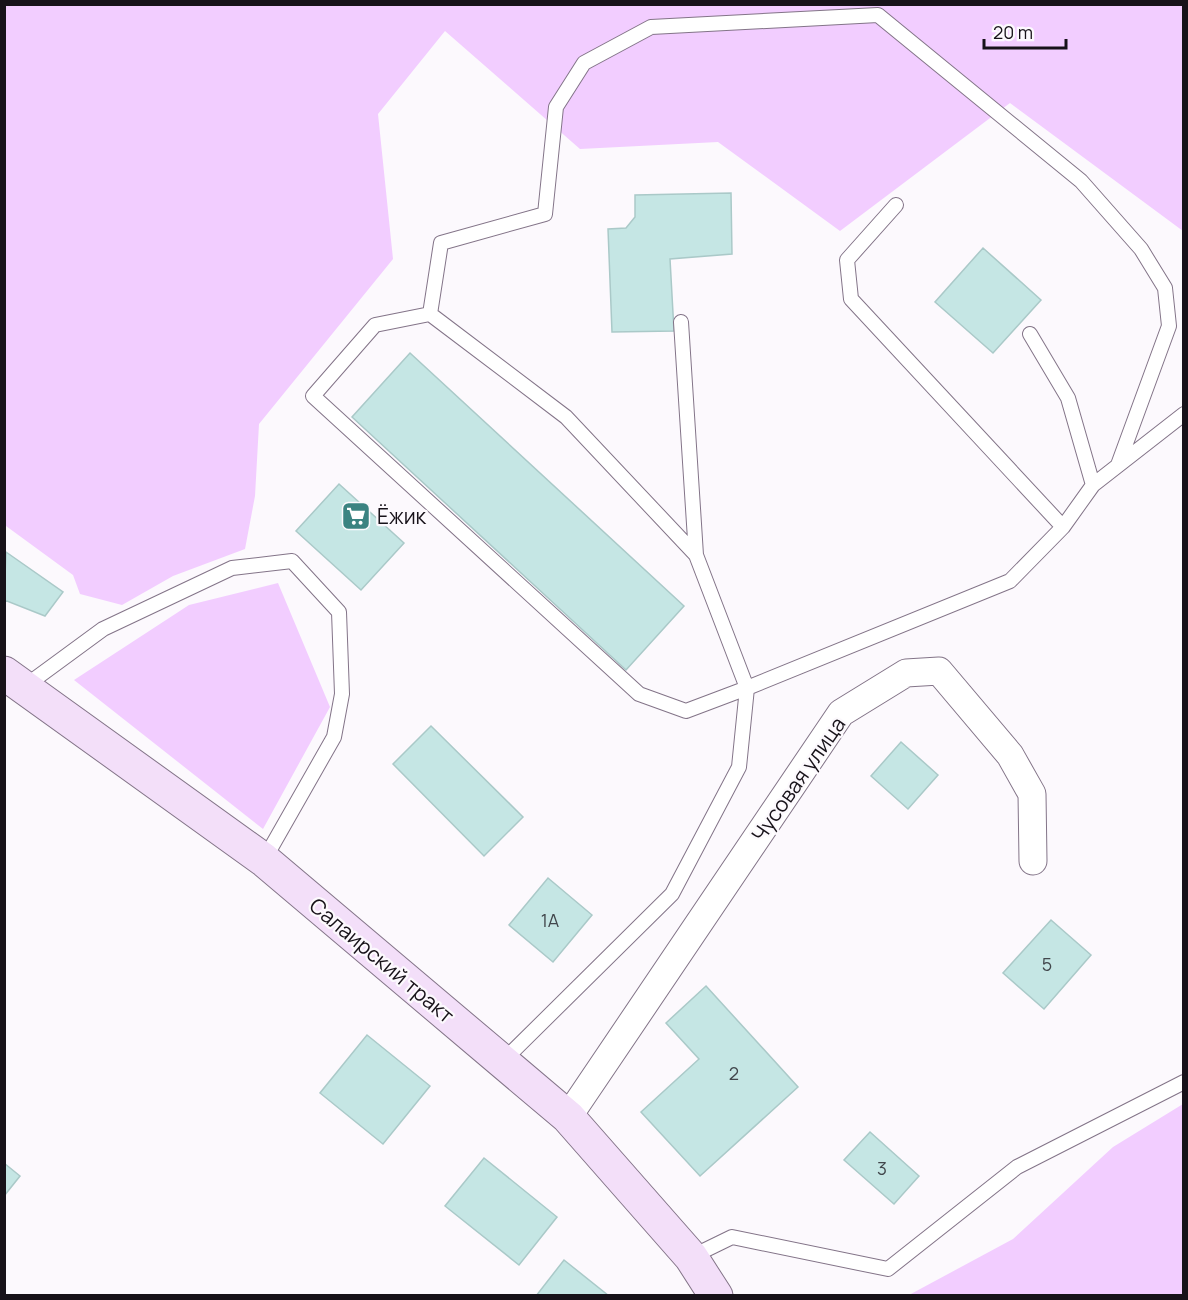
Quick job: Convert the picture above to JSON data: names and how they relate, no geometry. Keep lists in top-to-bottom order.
{
  "streets": {
    "street": ["Чусовая улица", "Салаирский тракт"]
  },
  "crossings": [
    ["Чусовая улица", "Салаирский тракт"]
  ],
  "places": {
    "supermarket": ["Ёжик"]
  },
  "house_numbers": [
    "1А",
    "5",
    "2",
    "3"
  ],
  "scale_bar": "20 m"
}
